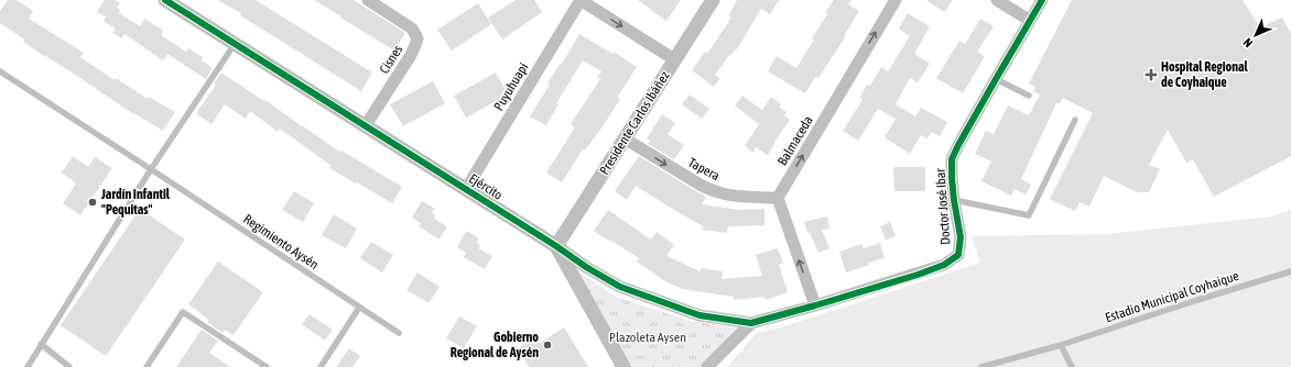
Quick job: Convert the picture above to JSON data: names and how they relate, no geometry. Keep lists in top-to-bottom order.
{
  "streets": {
    "street": [
      "Cisnes",
      "Puyuhuapi",
      "Presidente Carlos Ibáñez",
      "Balmaceda",
      "Tapera",
      "Ejército",
      "Doctor José Ibar"
    ],
    "lane": ["Regimiento Aysén", "Estadio Municipal Coyhaique"]
  },
  "crossings": [
    ["Cisnes", "Ejército"],
    ["Puyuhuapi", "Ejército"],
    ["Presidente Carlos Ibáñez", "Tapera"],
    ["Presidente Carlos Ibáñez", "Ejército"],
    ["Balmaceda", "Tapera"],
    ["Ejército", "Doctor José Ibar"]
  ],
  "one_way": ["Balmaceda", "Tapera"],
  "parks": ["Plazoleta Aysen"],
  "places": {
    "health": ["Hospital Regional de Coyhaique"],
    "other": ["Jardín Infantil \"Pequitas\"", "Gobierno Regional de Aysén"]
  },
  "north": "bottom left"
}
